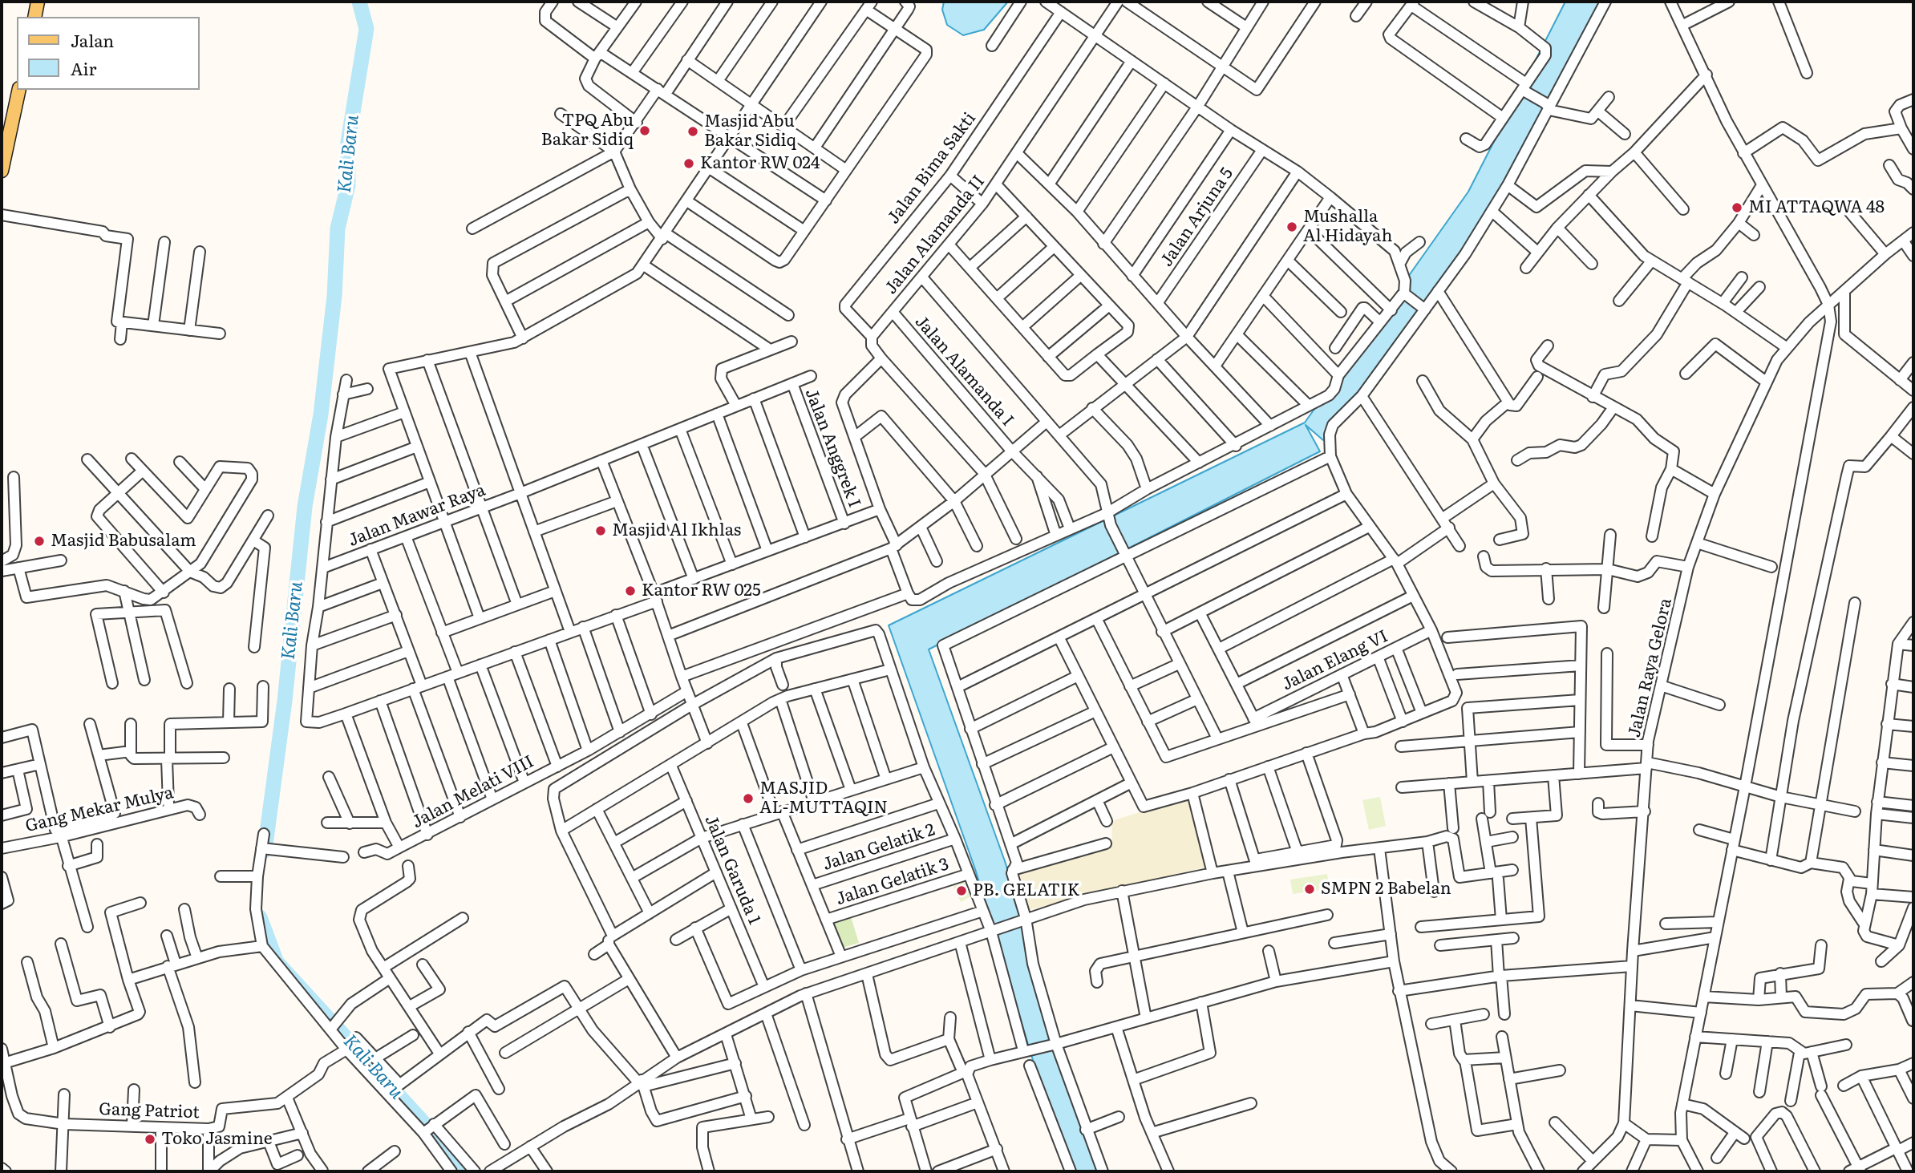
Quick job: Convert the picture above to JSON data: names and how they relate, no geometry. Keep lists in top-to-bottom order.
{
  "streets": {
    "street": [
      "Jalan Bima Sakti",
      "Jalan Arjuna 5",
      "Jalan Alamanda II",
      "Jalan Alamanda I",
      "Jalan Anggrek I",
      "Jalan Mawar Raya",
      "Jalan Elang VI",
      "Jalan Raya Gelora",
      "Jalan Melati VIII",
      "Gang Mekar Mulya",
      "Jalan Gelatik 2",
      "Jalan Garuda 1",
      "Jalan Gelatik 3",
      "Gang Patriot"
    ]
  },
  "crossings": [
    ["Jalan Bima Sakti", "Jalan Alamanda II"],
    ["Jalan Alamanda II", "Jalan Alamanda I"],
    ["Jalan Anggrek I", "Jalan Mawar Raya"]
  ],
  "water": ["Kali Baru"],
  "places": [
    "TPQ Abu Bakar Sidiq",
    "Masjid Abu Bakar Sidiq",
    "Kantor RW 024",
    "MI ATTAQWA 48",
    "Mushalla Al Hidayah",
    "Masjid Al Ikhlas",
    "Masjid Babusalam",
    "Kantor RW 025",
    "MASJID AL-MUTTAQIN",
    "SMPN 2 Babelan",
    "PB. GELATIK",
    "Toko Jasmine"
  ],
  "legend": ["Jalan", "Air"]
}
